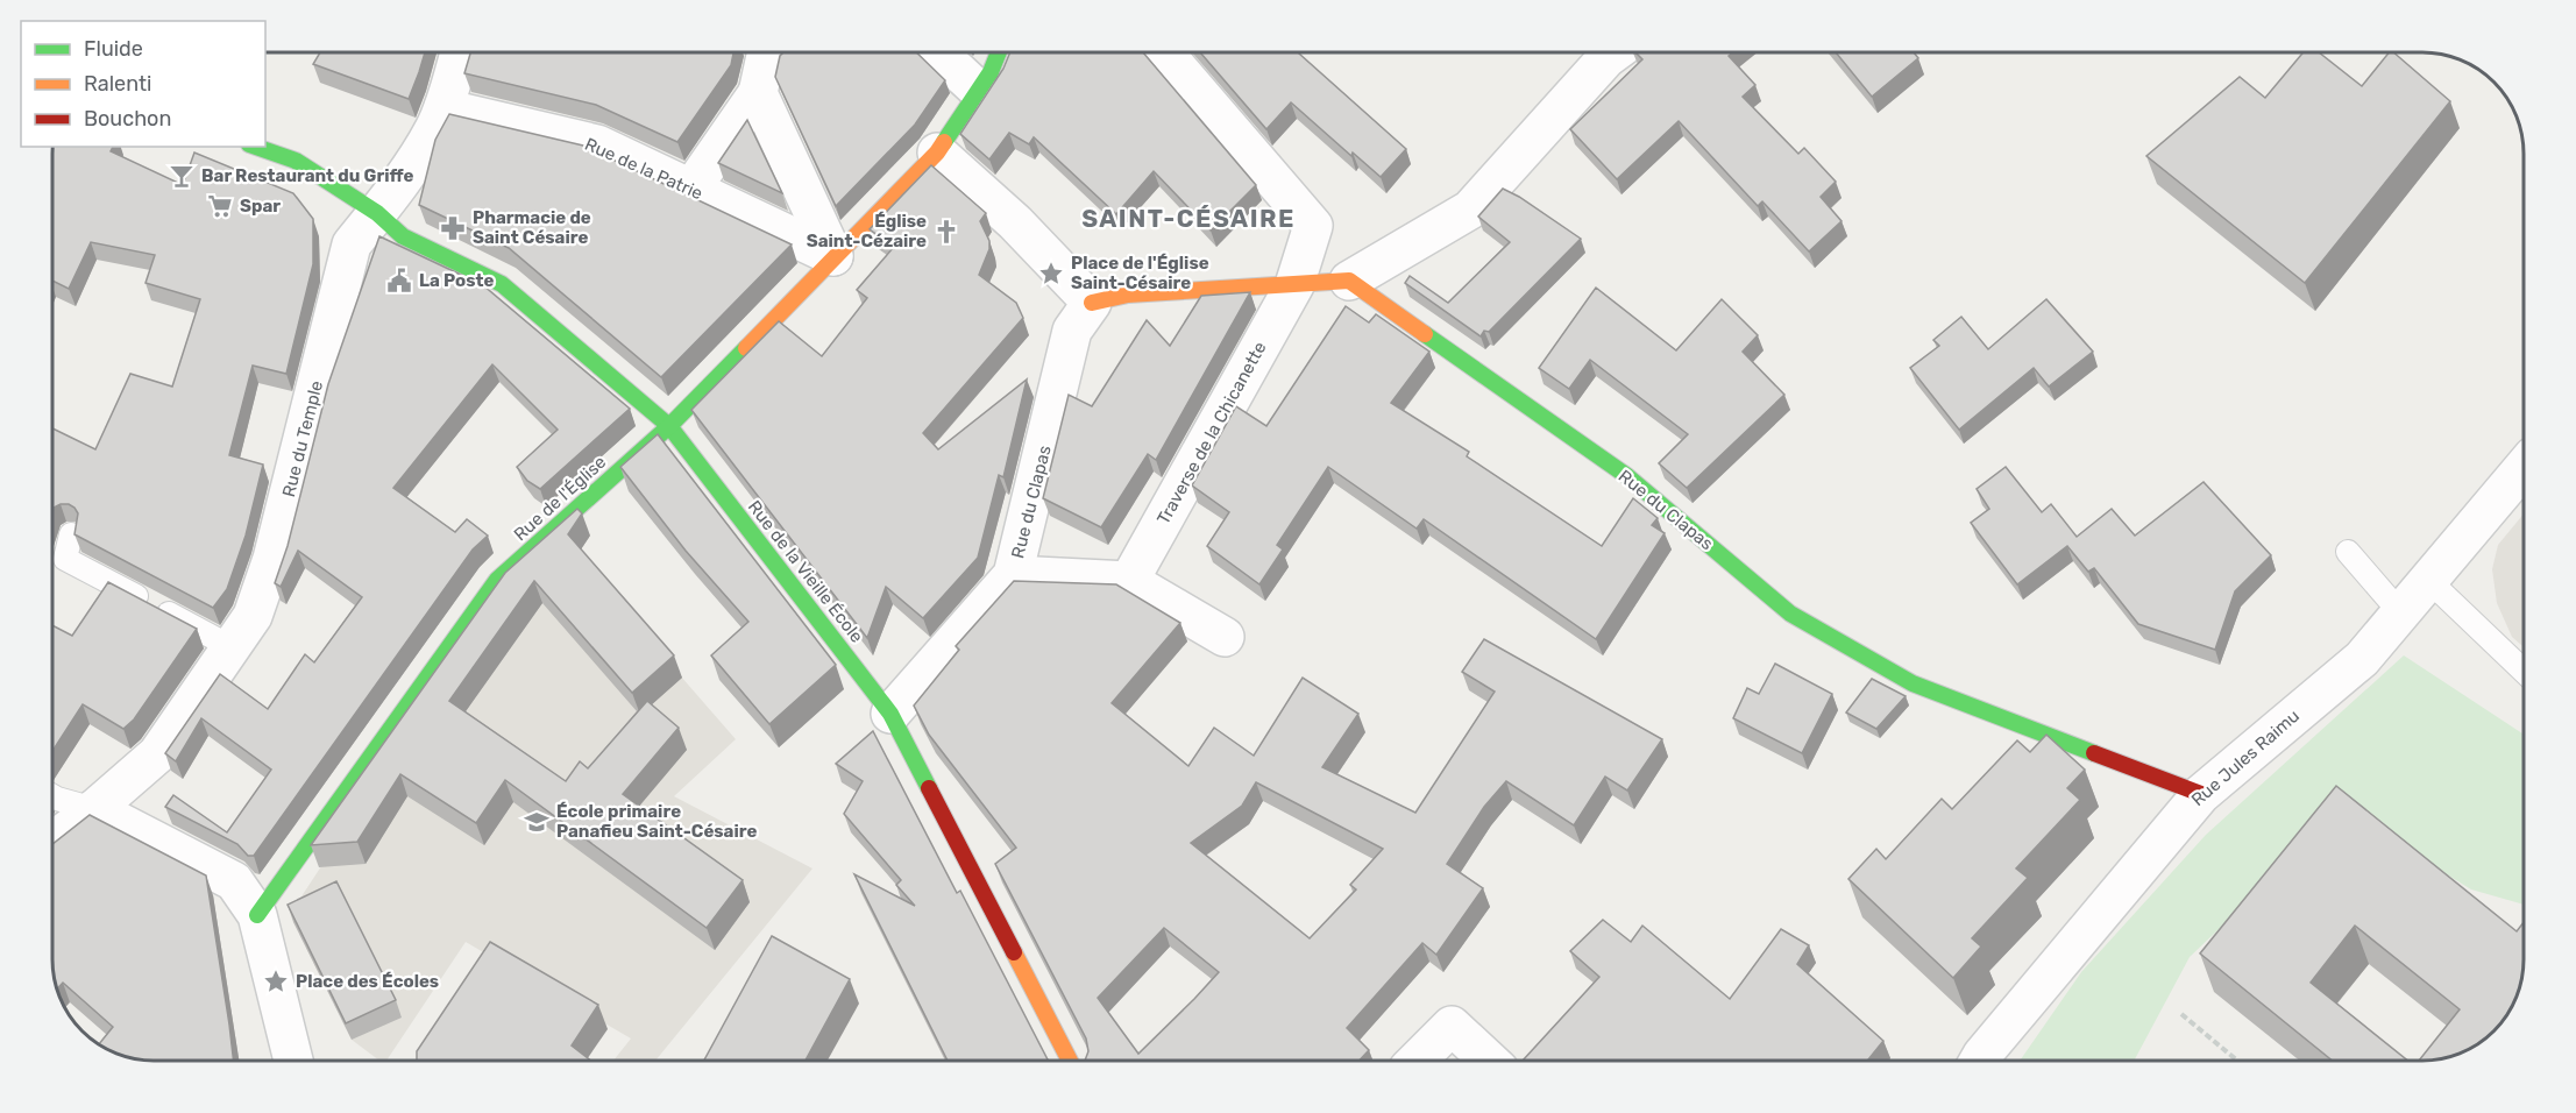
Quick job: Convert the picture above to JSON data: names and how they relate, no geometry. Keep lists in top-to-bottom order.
{
  "streets": {
    "street": [
      "Rue de la Patrie",
      "Traverse de la Chicanette",
      "Rue du Temple",
      "Rue de l'Église",
      "Rue du Clapas",
      "Rue de la Vieille École",
      "Rue Jules Raimu"
    ]
  },
  "crossings": [
    ["Rue de la Patrie", "Rue du Temple"],
    ["Rue de la Patrie", "Rue de l'Église"],
    ["Rue du Temple", "Rue de la Vieille École"],
    ["Rue de l'Église", "Rue de la Vieille École"],
    ["Rue du Clapas", "Rue de la Vieille École"],
    ["Rue du Clapas", "Rue Jules Raimu"]
  ],
  "districts": ["SAINT-CÉSAIRE"],
  "places": {
    "bar": ["Bar Restaurant du Griffe"],
    "supermarket": ["Spar"],
    "pharmacy": ["Pharmacie de Saint Césaire"],
    "church": ["Église Saint-Cézaire"],
    "place": ["Place de l'Église Saint-Césaire", "Place des Écoles"],
    "public building": ["La Poste"],
    "school or university": ["École primaire Panafieu Saint-Césaire"]
  },
  "legend": ["Fluide", "Ralenti", "Bouchon"]
}
